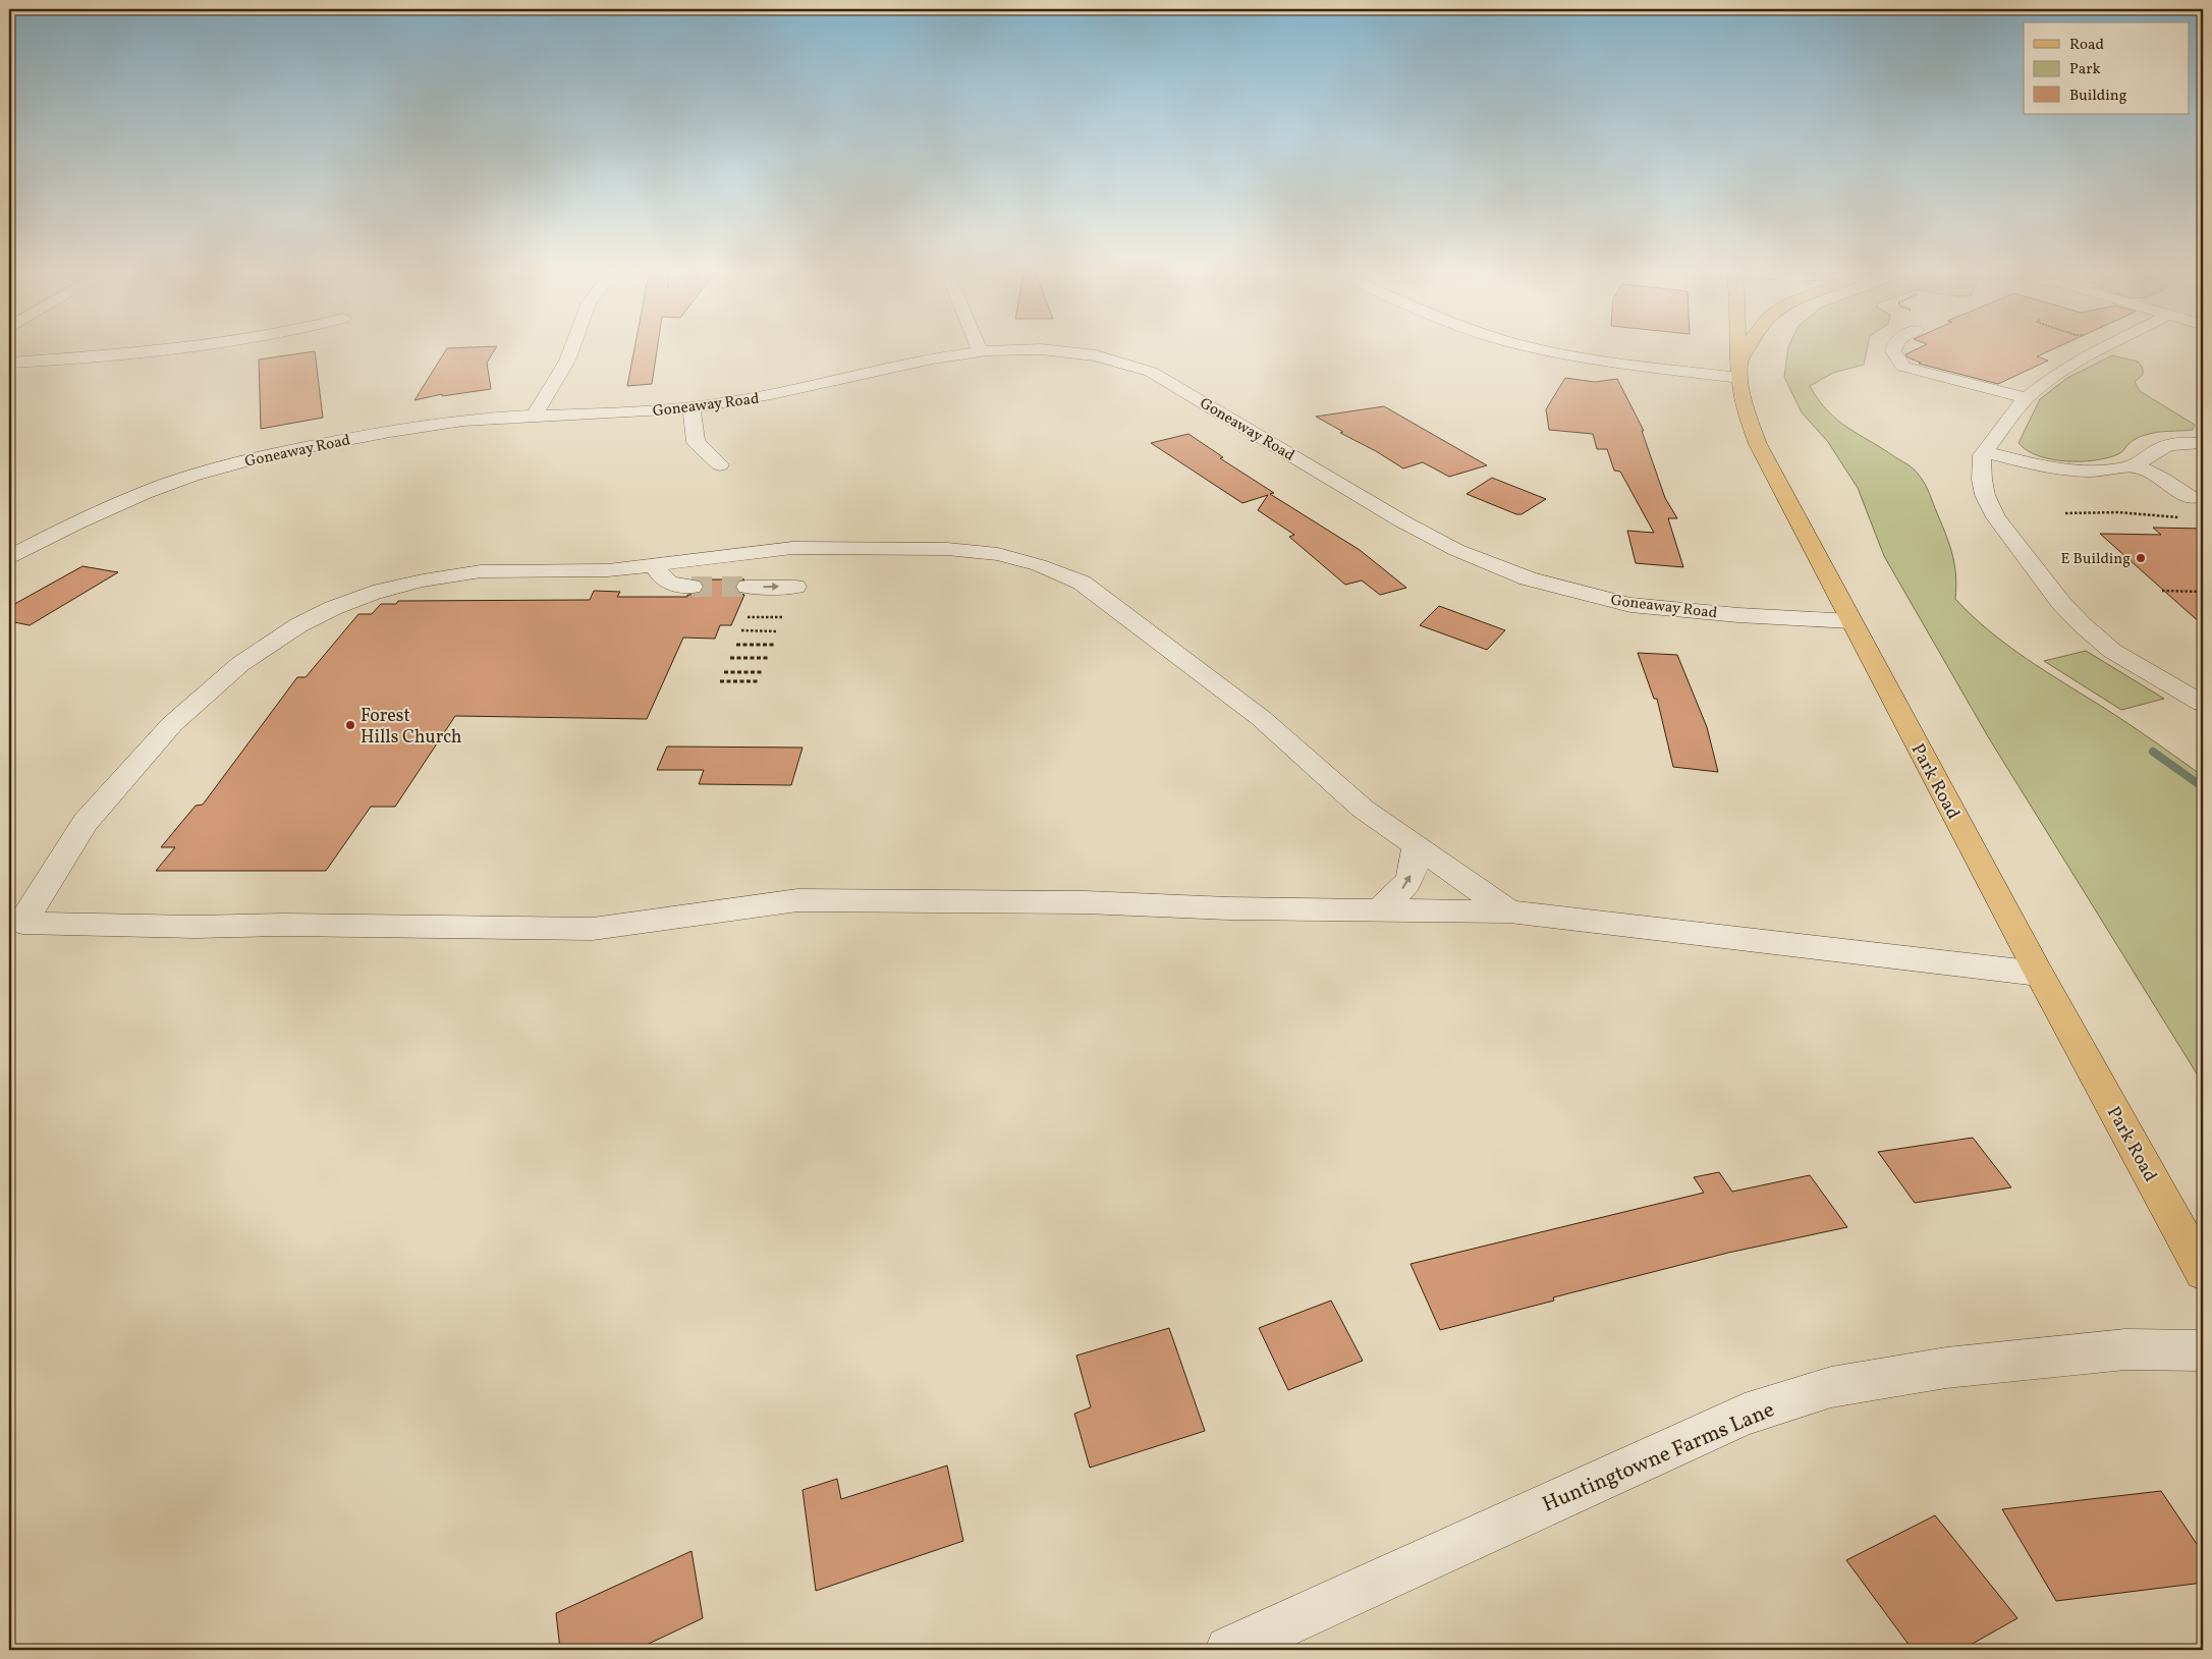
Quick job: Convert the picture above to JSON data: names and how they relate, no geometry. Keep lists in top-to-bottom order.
{
  "streets": {
    "main road": ["Park Road"],
    "street": ["Goneaway Road", "Huntingtowne Farms Lane"]
  },
  "crossings": [
    ["Goneaway Road", "Park Road"]
  ],
  "places": ["E Building", "Forest Hills Church"],
  "legend": ["Road", "Park", "Building"]
}
